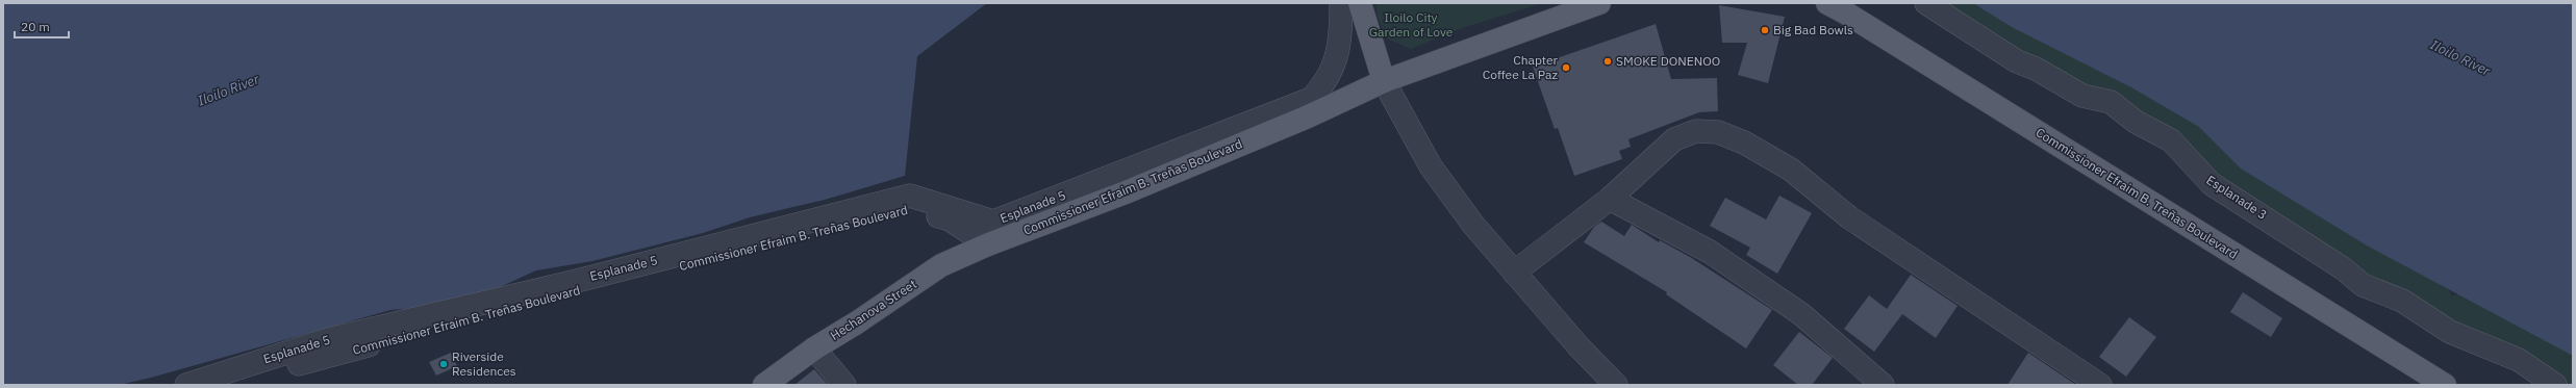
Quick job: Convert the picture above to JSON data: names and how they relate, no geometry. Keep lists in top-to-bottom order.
{
  "streets": {
    "main road": ["Commissioner Efraim B. Treñas Boulevard", "Hechanova Street"],
    "street": ["Esplanade 3", "Esplanade 5"]
  },
  "crossings": [
    ["Commissioner Efraim B. Treñas Boulevard", "Hechanova Street"]
  ],
  "water": ["Iloilo River"],
  "parks": ["Iloilo City Garden of Love"],
  "places": [
    "Big Bad Bowls",
    "SMOKE DONENOO",
    "Chapter Coffee La Paz",
    "Riverside Residences"
  ],
  "scale_bar": "20 m"
}
